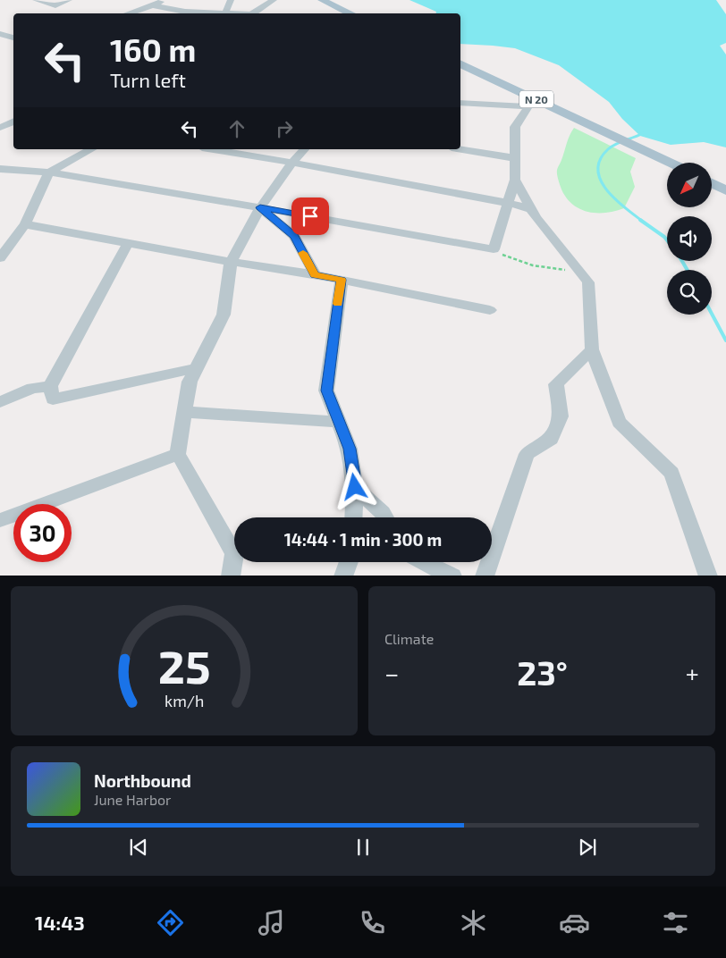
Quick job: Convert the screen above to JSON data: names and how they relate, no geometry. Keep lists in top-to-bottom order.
{
  "streets": {
    "main road": ["N 20"]
  },
  "north": "bottom left",
  "page": {
    "turn": ["160 m", "Turn left"],
    "limit": "30",
    "trip": "14:44 · 1 min · 300 m",
    "tile": "Climate",
    "heat": ["−", "23°", "+"],
    "song": ["Northbound", "June Harbor"],
    "tabs": "14:43",
    "gauge": ["25", "km/h"]
  }
}
